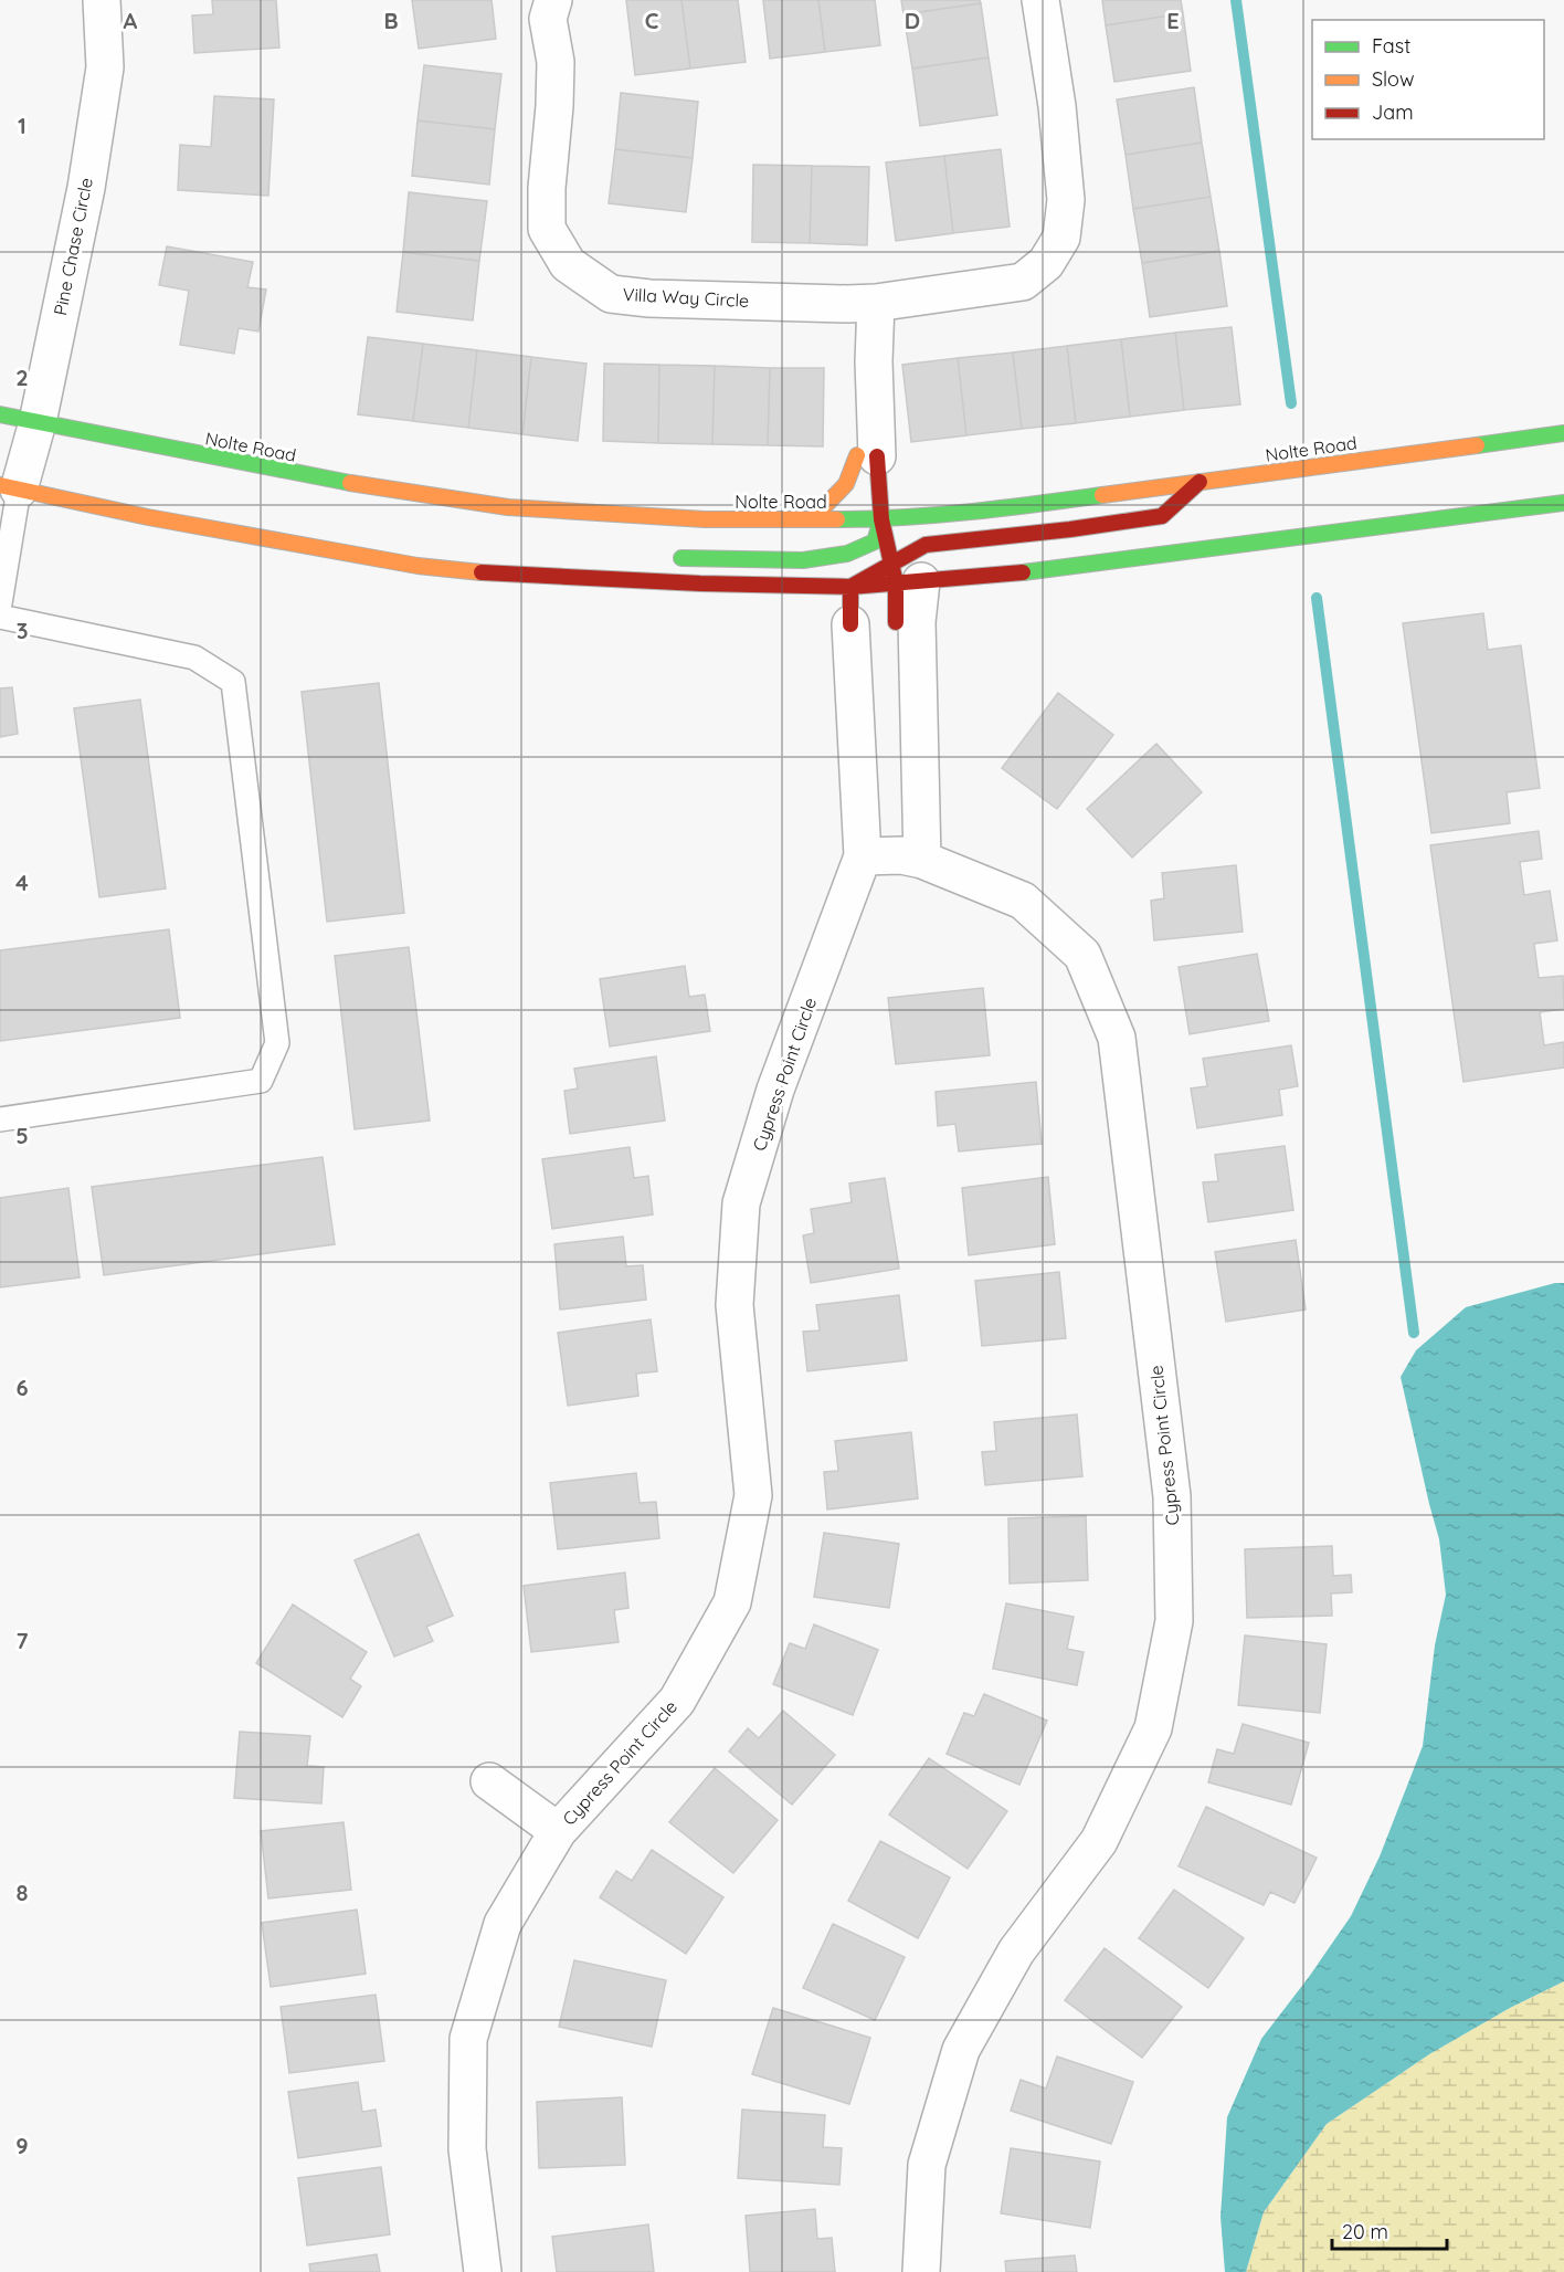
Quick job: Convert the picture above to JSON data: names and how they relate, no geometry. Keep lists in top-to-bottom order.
{
  "streets": {
    "street": [
      "Pine Chase Circle",
      "Villa Way Circle",
      "Nolte Road",
      "Cypress Point Circle"
    ]
  },
  "crossings": [
    ["Pine Chase Circle", "Nolte Road"]
  ],
  "legend": ["Fast", "Slow", "Jam"],
  "scale_bar": "20 m",
  "grid": {
    "columns": [
      "A",
      "B",
      "C",
      "D",
      "E"
    ],
    "rows": [
      "1",
      "2",
      "3",
      "4",
      "5",
      "6",
      "7",
      "8",
      "9"
    ]
  }
}
